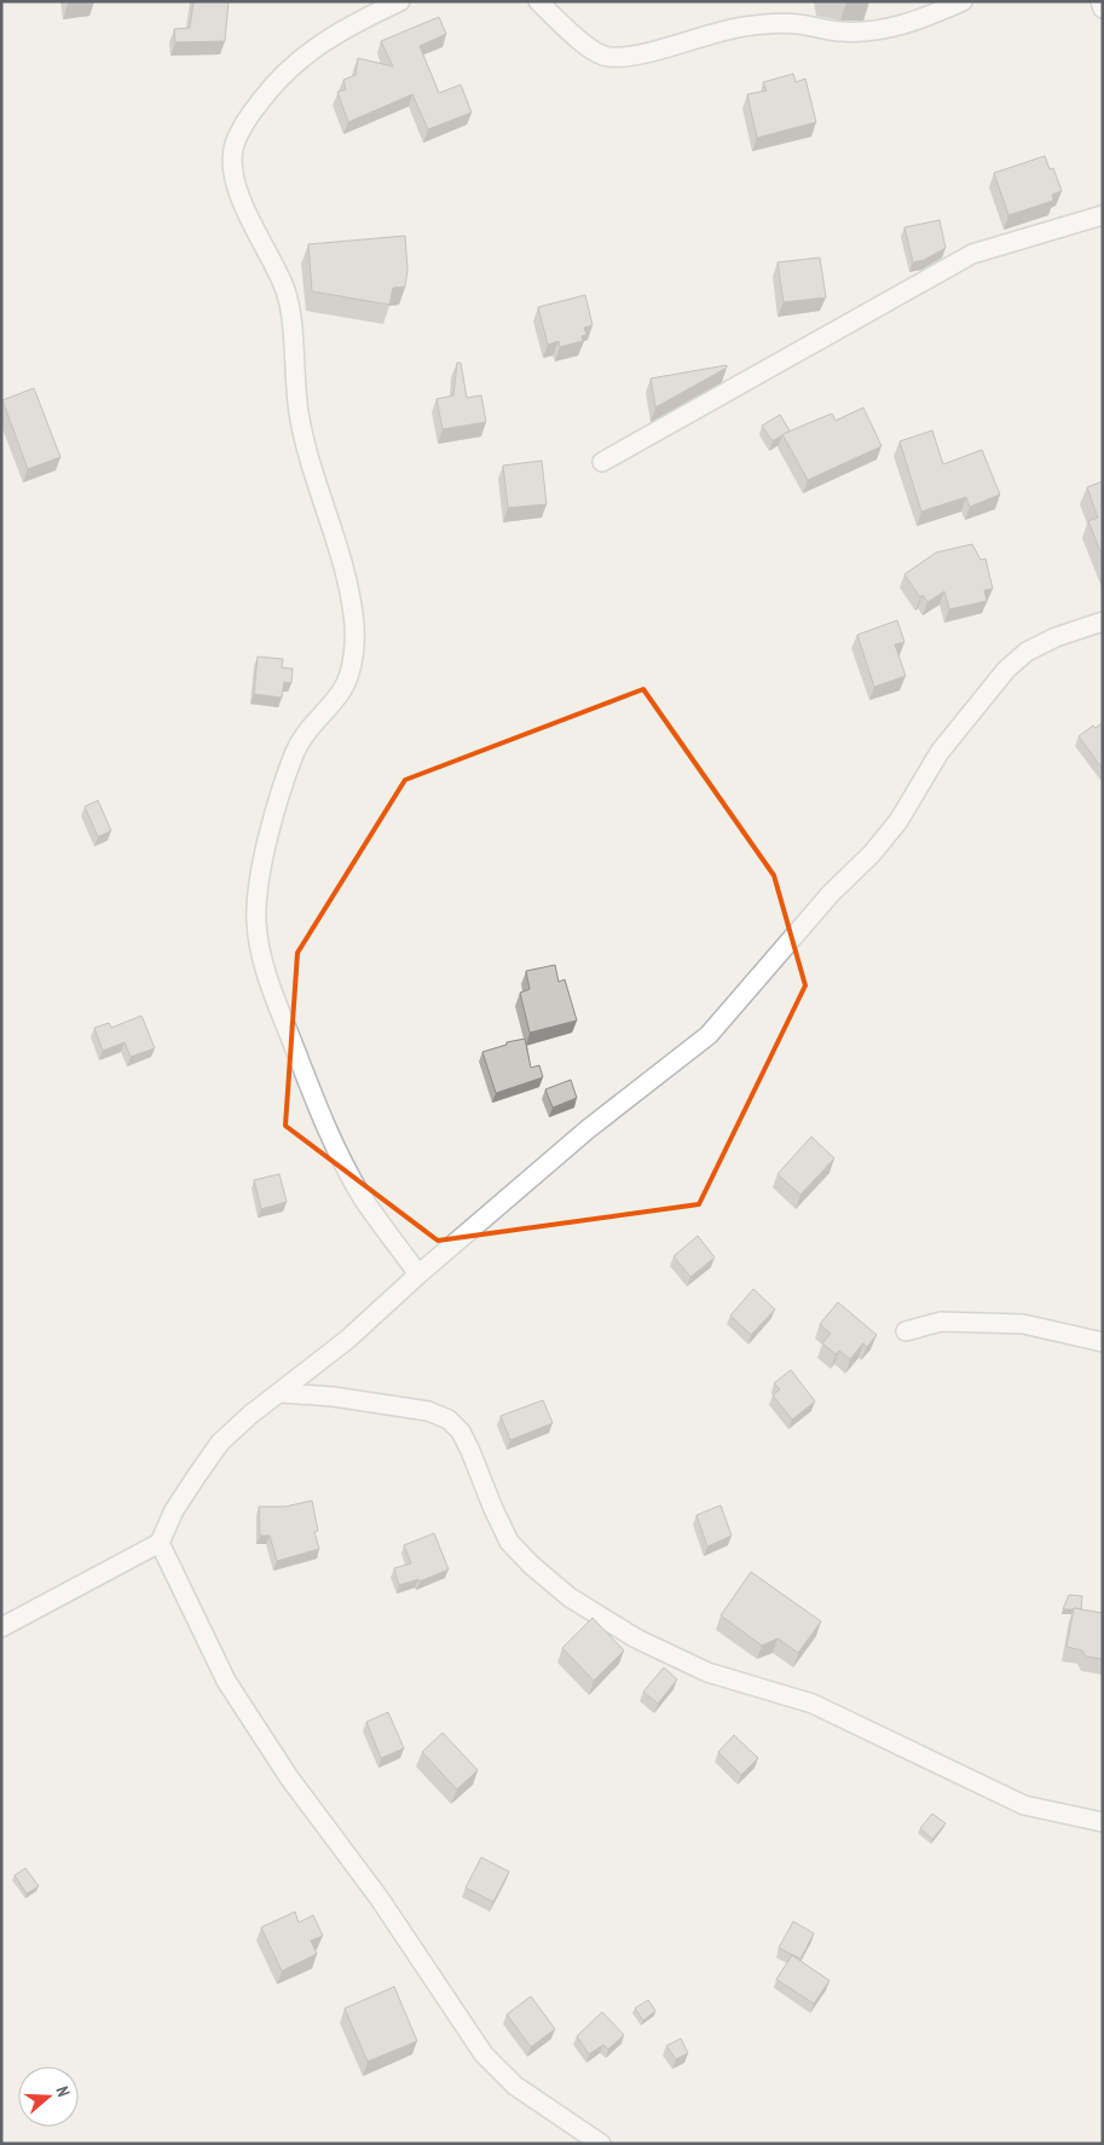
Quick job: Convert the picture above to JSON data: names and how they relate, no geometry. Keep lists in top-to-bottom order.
{
  "north": "right"
}
